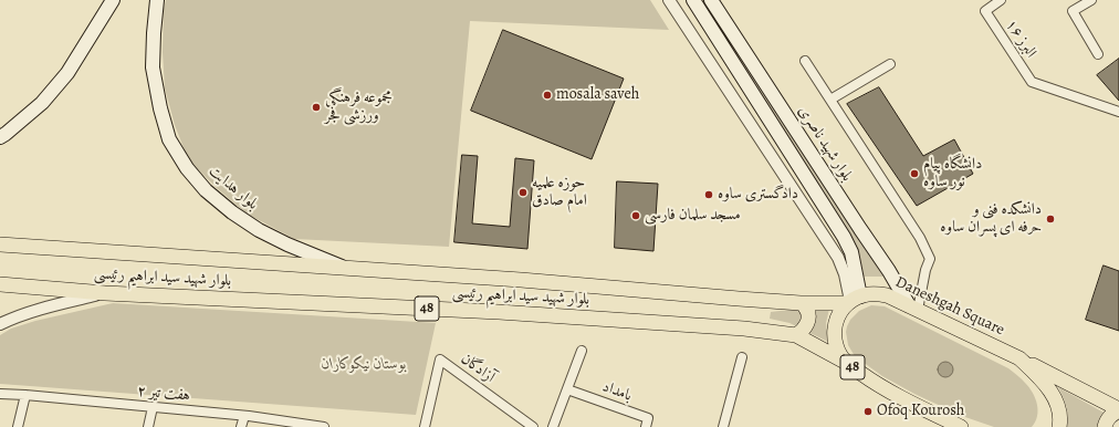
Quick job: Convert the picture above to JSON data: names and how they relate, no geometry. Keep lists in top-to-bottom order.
{
  "streets": {
    "main road": [
      "بلوار شهید ناصری",
      "بلوار هدایت",
      "بلوار شهید سید ابراهیم رئیسی",
      "Daneshgah Square",
      "48"
    ],
    "street": [
      "البرز ۱۶",
      "آزادگان",
      "بامداد",
      "هفت تیر ۲"
    ]
  },
  "crossings": [
    ["بلوار شهید ناصری", "Daneshgah Square"],
    ["بلوار هدایت", "بلوار شهید سید ابراهیم رئیسی"],
    ["بلوار شهید سید ابراهیم رئیسی", "Daneshgah Square"],
    ["بلوار شهید سید ابراهیم رئیسی", "48"],
    ["Daneshgah Square", "48"]
  ],
  "parks": ["بوستان نیکوکاران"],
  "places": [
    "mosala saveh",
    "مجموعه فرهنگی ورزشی فجر",
    "دانشگاه پیام نور ساوه",
    "حوزه علمیه امام صادق",
    "دادگستری ساوه",
    "مسجد سلمان فارسی",
    "دانشکده فنی و حرفه ای پسران ساوه",
    "Ofoq Kourosh"
  ]
}
